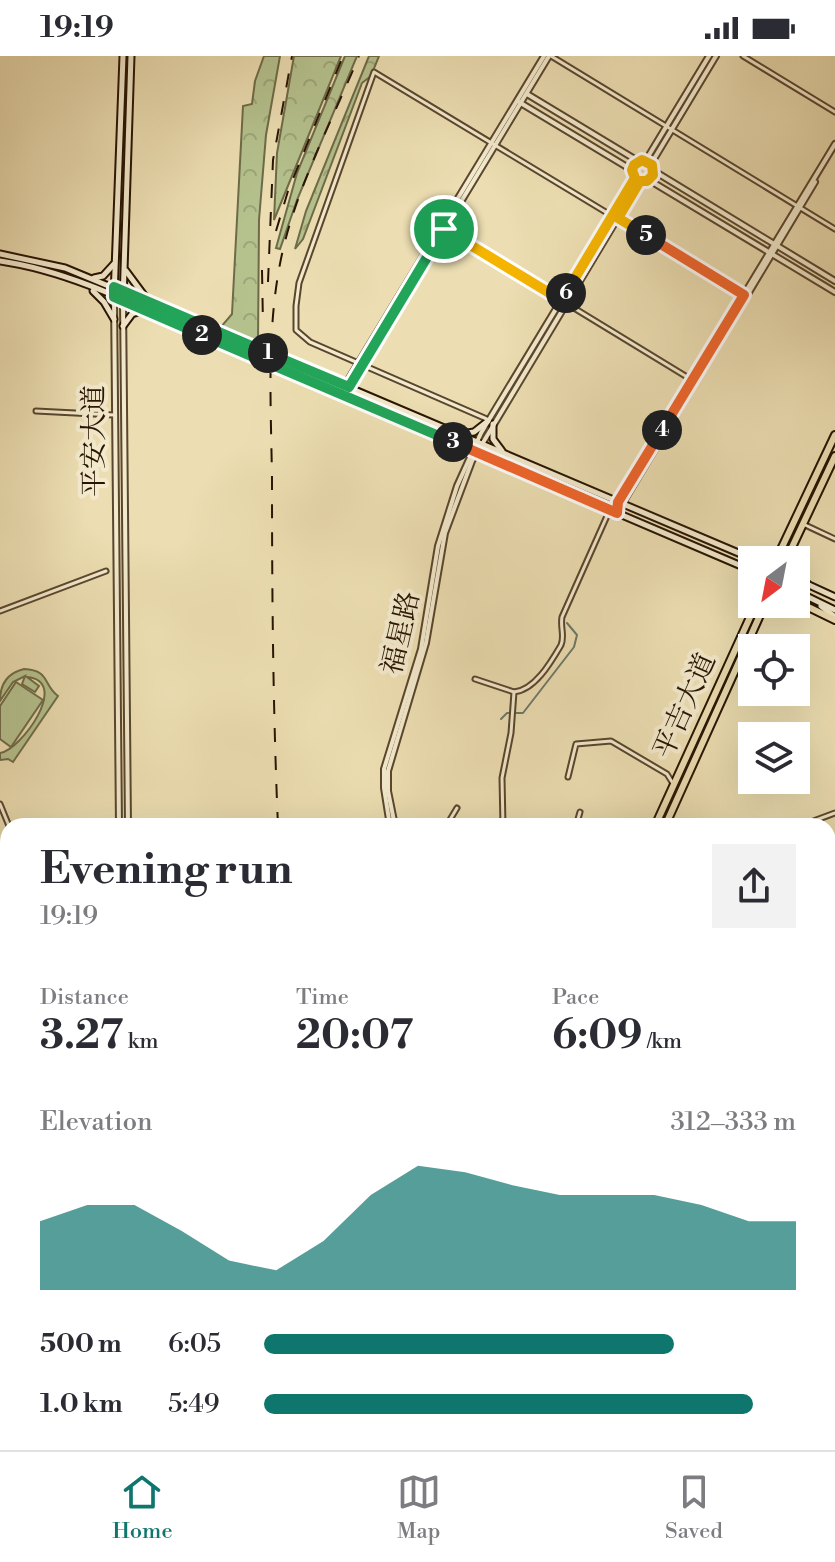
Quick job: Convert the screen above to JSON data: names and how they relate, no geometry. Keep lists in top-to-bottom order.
{
  "streets": {
    "main road": ["平安大道", "平吉大道"],
    "street": ["福星路"]
  },
  "north": "bottom left",
  "page": {
    "status": "19:19",
    "pins": [
      "5",
      "6",
      "2",
      "1",
      "4",
      "3"
    ],
    "heading": ["Evening run", "19:19"],
    "stats": [
      ["Distance", "3.27 km"],
      ["Time", "20:07"],
      ["Pace", "6:09 /km"]
    ],
    "chart": ["Elevation", "312–333 m"],
    "list": [
      {
        "name": "500 m",
        "note": "6:05"
      },
      {
        "name": "1.0 km",
        "note": "5:49"
      }
    ],
    "tabs": ["Home", "Map", "Saved"]
  }
}
